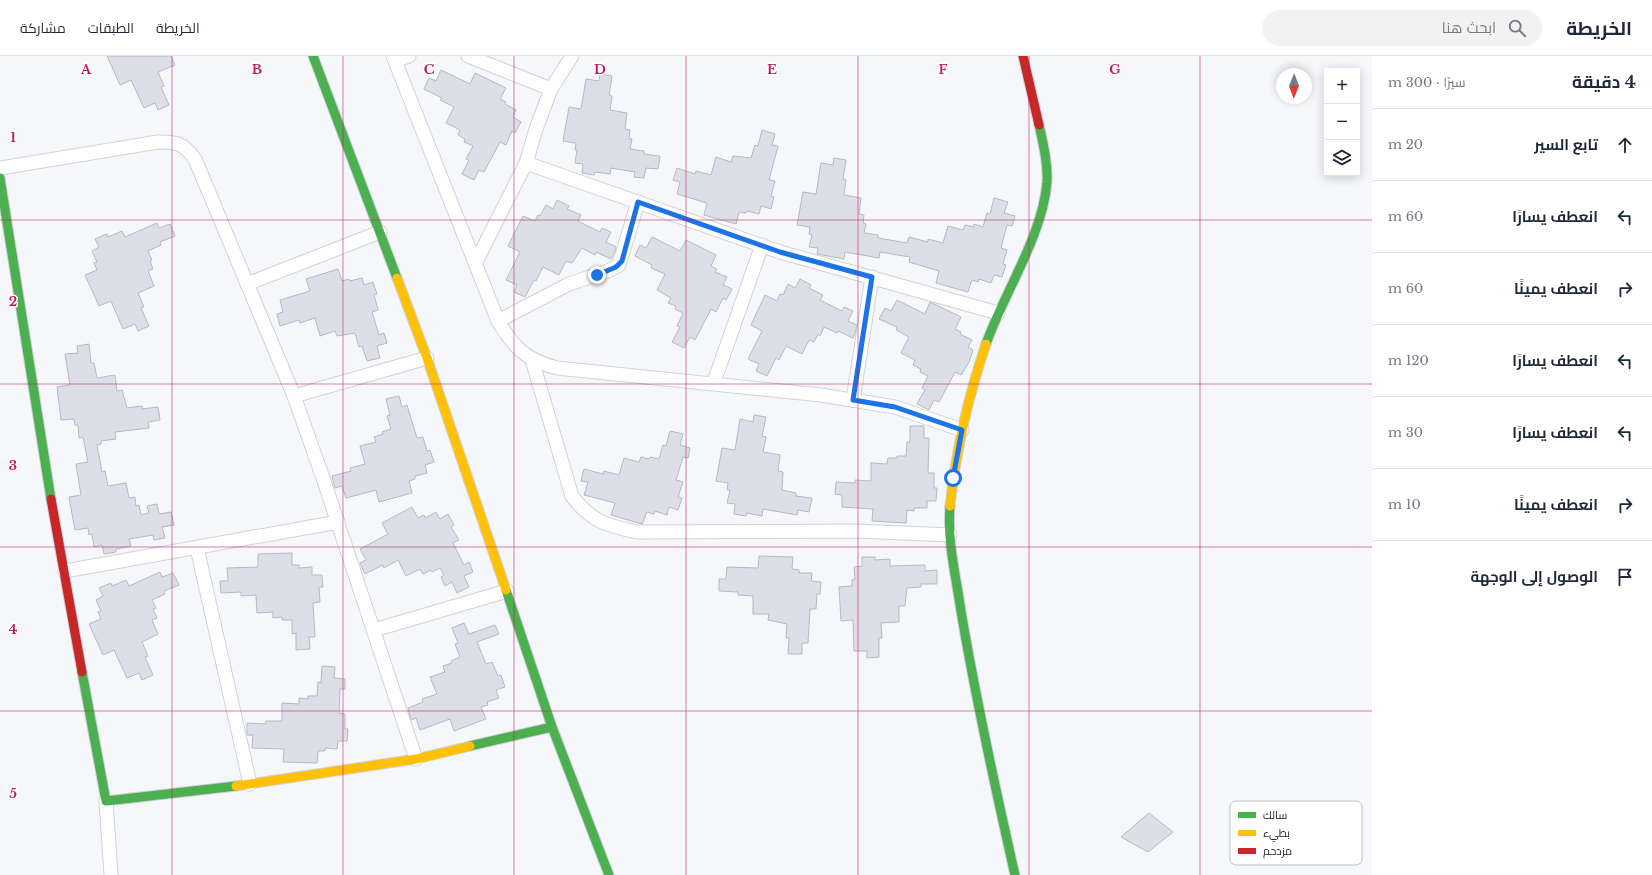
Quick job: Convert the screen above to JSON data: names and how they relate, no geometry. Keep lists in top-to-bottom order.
{
  "legend": ["سالك", "بطيء", "مزدحم"],
  "north": "bottom",
  "page": {
    "header": "الخريطة",
    "search": "ابحث هنا",
    "nav": ["الخريطة", "الطبقات", "مشاركة"],
    "heading": ["4 دقيقة", "سيرًا · 300 m"],
    "map_buttons": ["+", "−"],
    "list": [
      ["تابع السير", "20 m"],
      ["انعطف يسارًا", "60 m"],
      ["انعطف يمينًا", "60 m"],
      ["انعطف يسارًا", "120 m"],
      ["انعطف يسارًا", "30 m"],
      ["انعطف يمينًا", "10 m"],
      "الوصول إلى الوجهة"
    ]
  },
  "grid": {
    "columns": [
      "A",
      "B",
      "C",
      "D",
      "E",
      "F",
      "G"
    ],
    "rows": [
      "1",
      "2",
      "3",
      "4",
      "5"
    ]
  }
}
